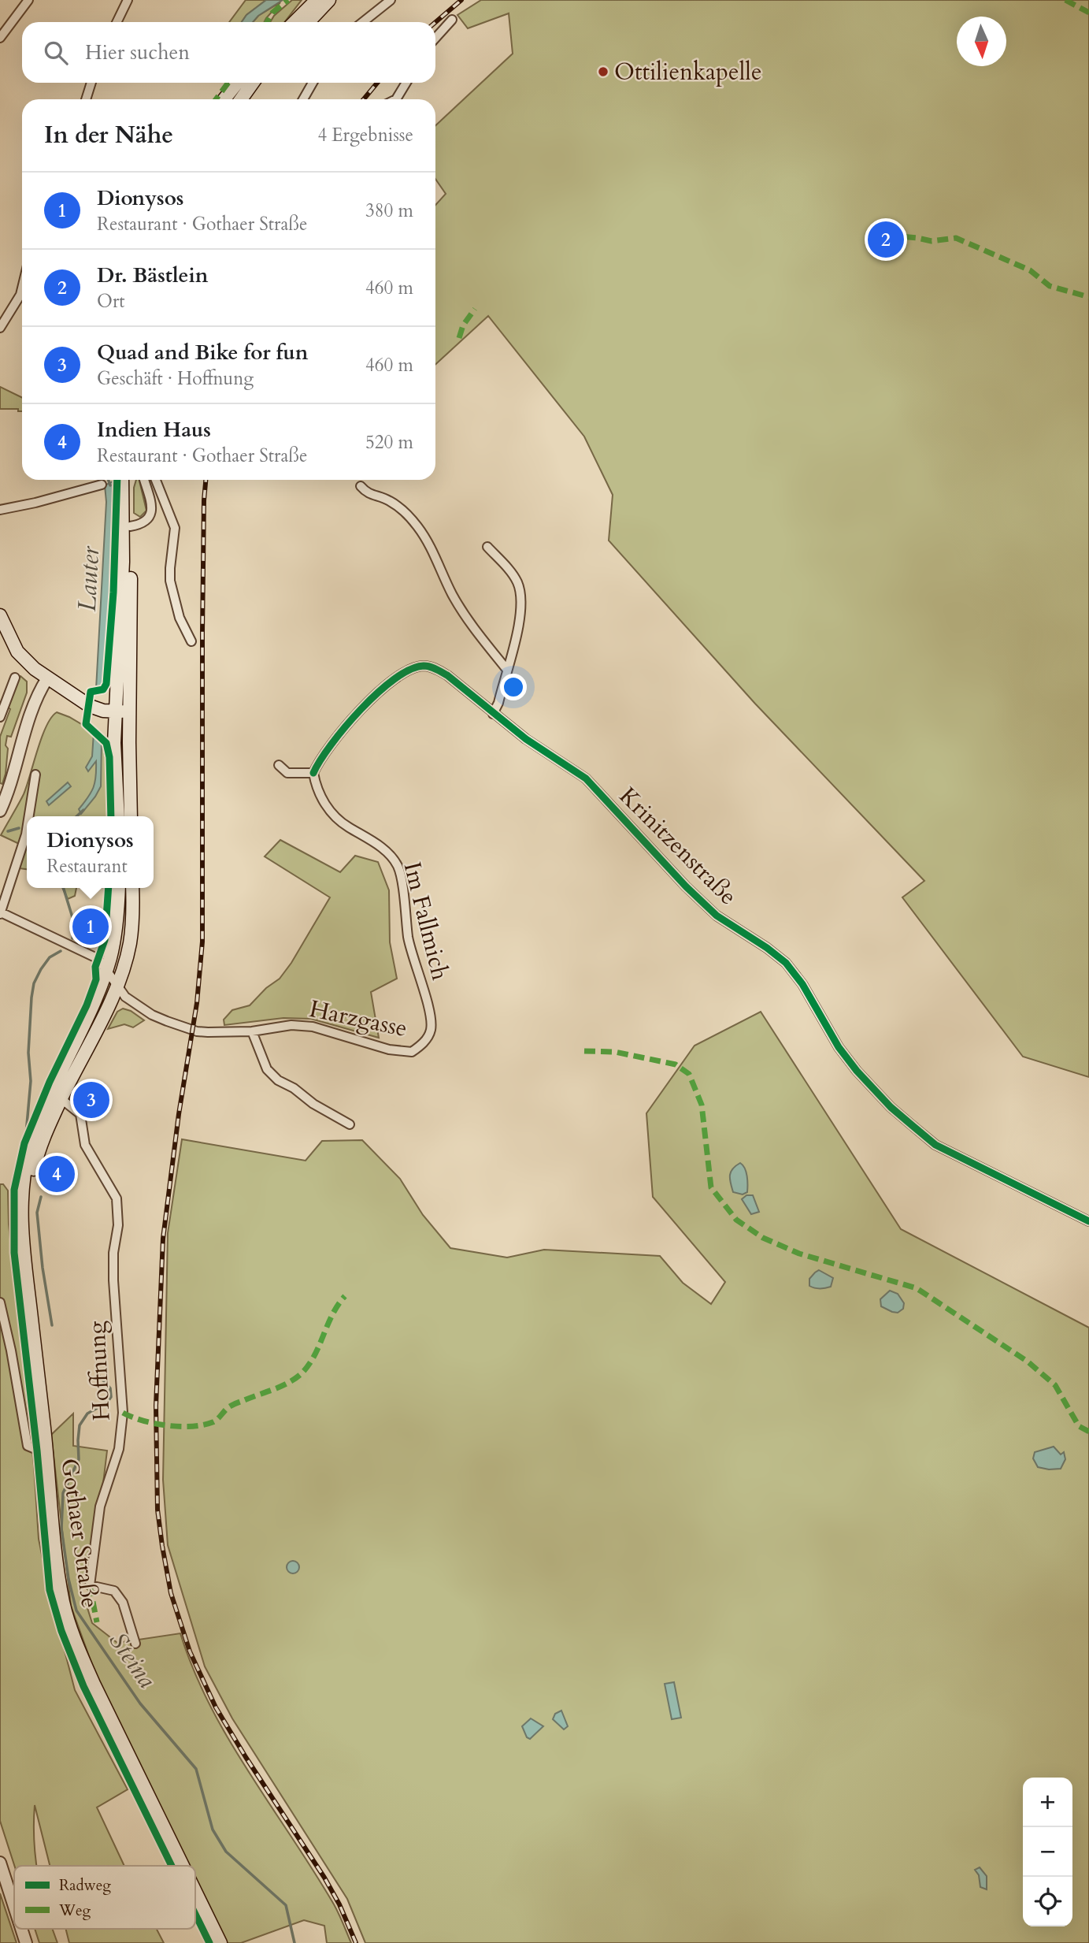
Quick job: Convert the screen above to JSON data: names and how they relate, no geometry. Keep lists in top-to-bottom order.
{
  "streets": {
    "main road": ["Gothaer Straße"],
    "street": [
      "Krinitzenstraße",
      "Im Fallmich",
      "Harzgasse",
      "Hoffnung"
    ]
  },
  "crossings": [
    ["Krinitzenstraße", "Im Fallmich"],
    ["Im Fallmich", "Harzgasse"],
    ["Hoffnung", "Gothaer Straße"]
  ],
  "water": ["Lauter", "Steina"],
  "places": ["Ottilienkapelle"],
  "legend": ["Radweg", "Weg"],
  "north": "bottom",
  "page": {
    "search": "Hier suchen",
    "heading": ["In der Nähe", "4 Ergebnisse"],
    "list": [
      {
        "mark": "1",
        "name": "Dionysos",
        "note": "Restaurant · Gothaer Straße",
        "value": "380 m"
      },
      {
        "mark": "2",
        "name": "Dr. Bästlein",
        "note": "Ort",
        "value": "460 m"
      },
      {
        "mark": "3",
        "name": "Quad and Bike for fun",
        "note": "Geschäft · Hoffnung",
        "value": "460 m"
      },
      {
        "mark": "4",
        "name": "Indien Haus",
        "note": "Restaurant · Gothaer Straße",
        "value": "520 m"
      }
    ],
    "pins": [
      "2",
      "1",
      "3",
      "4"
    ],
    "popup": ["Dionysos", "Restaurant"],
    "map_buttons": ["+", "−"]
  }
}
